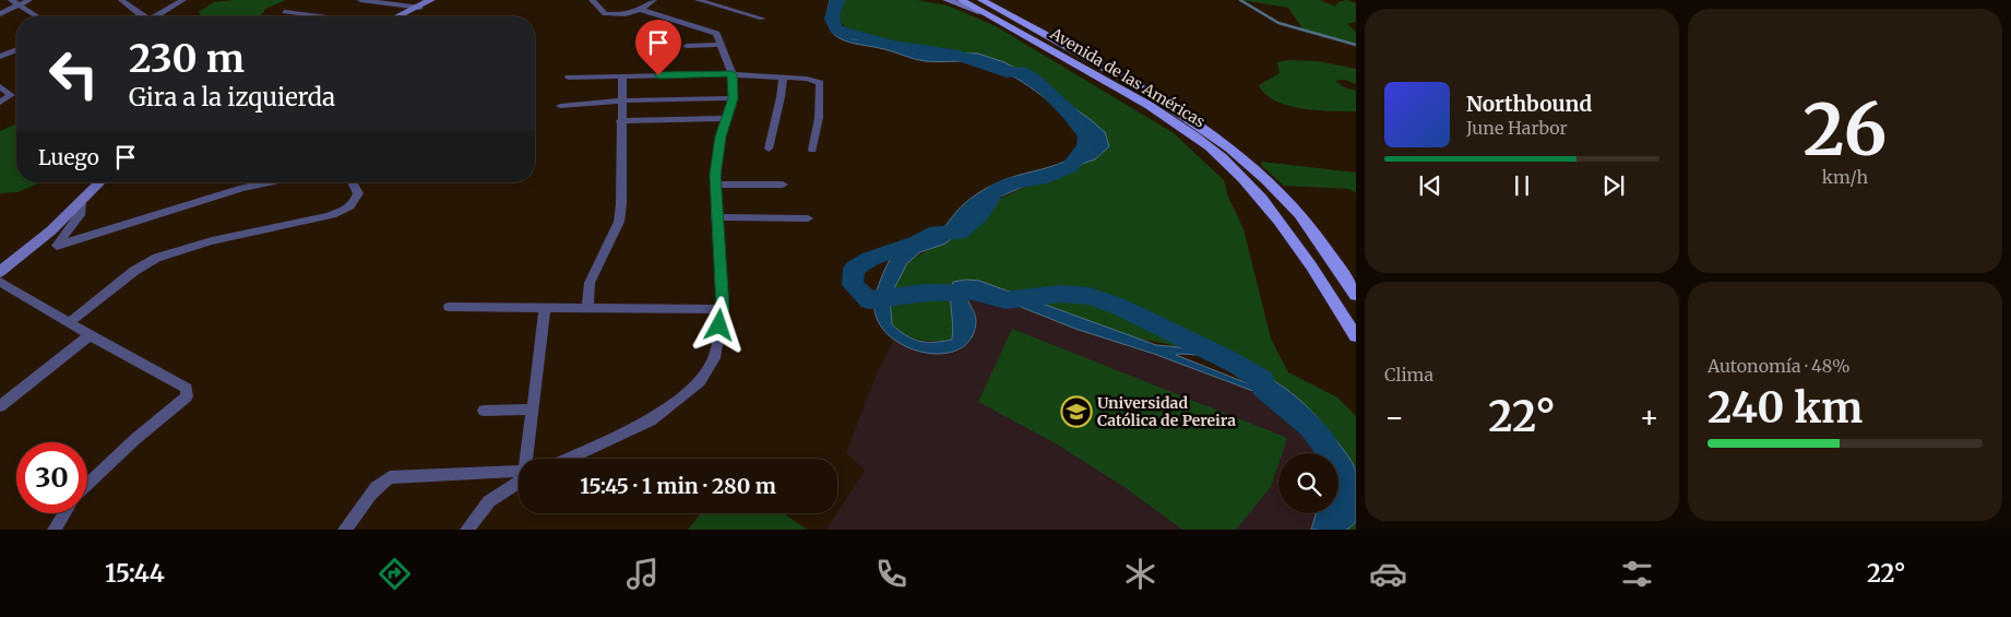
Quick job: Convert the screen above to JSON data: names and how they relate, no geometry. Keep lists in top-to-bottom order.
{
  "streets": {
    "main road": ["Avenida de las Américas"]
  },
  "places": {
    "school or university": ["Universidad Católica de Pereira"]
  },
  "page": {
    "tile": [
      ["26", "km/h"],
      "Clima",
      ["Autonomía · 48%", "240 km"]
    ],
    "turn": ["230 m", "Gira a la izquierda"],
    "song": ["Northbound", "June Harbor"],
    "then": "Luego",
    "heat": ["−", "22°", "+"],
    "limit": "30",
    "trip": "15:45 · 1 min · 280 m",
    "tabs": ["15:44", "22°"]
  }
}
